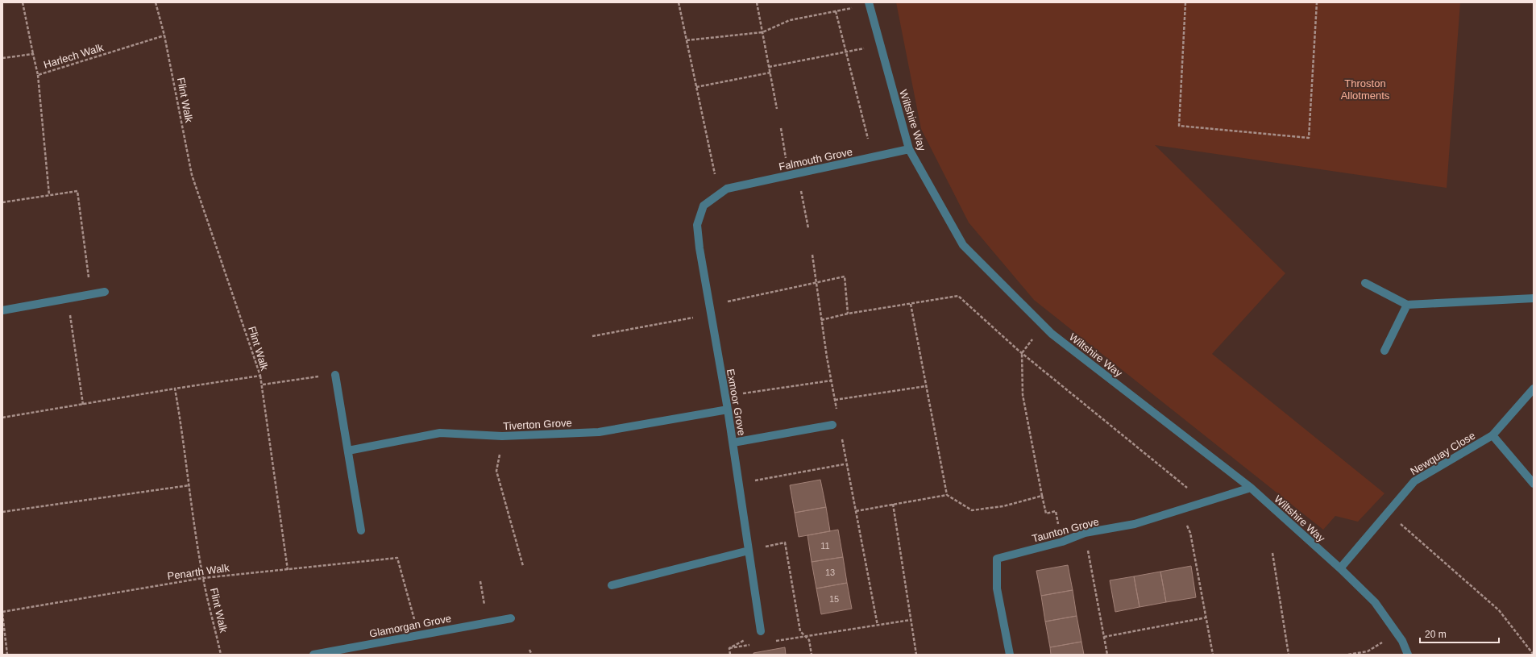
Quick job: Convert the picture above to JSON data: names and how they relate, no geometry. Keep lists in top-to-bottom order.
{
  "streets": {
    "street": [
      "Wiltshire Way",
      "Falmouth Grove",
      "Exmoor Grove",
      "Tiverton Grove",
      "Newquay Close",
      "Taunton Grove",
      "Glamorgan Grove"
    ],
    "path": ["Harlech Walk", "Flint Walk", "Penarth Walk"]
  },
  "crossings": [
    ["Harlech Walk", "Flint Walk"],
    ["Flint Walk", "Penarth Walk"],
    ["Wiltshire Way", "Falmouth Grove"],
    ["Wiltshire Way", "Newquay Close"],
    ["Wiltshire Way", "Taunton Grove"],
    ["Falmouth Grove", "Exmoor Grove"],
    ["Exmoor Grove", "Tiverton Grove"],
    ["Penarth Walk", "Glamorgan Grove"]
  ],
  "parks": ["Throston Allotments"],
  "house_numbers": ["11", "13", "15"],
  "scale_bar": "20 m"
}
